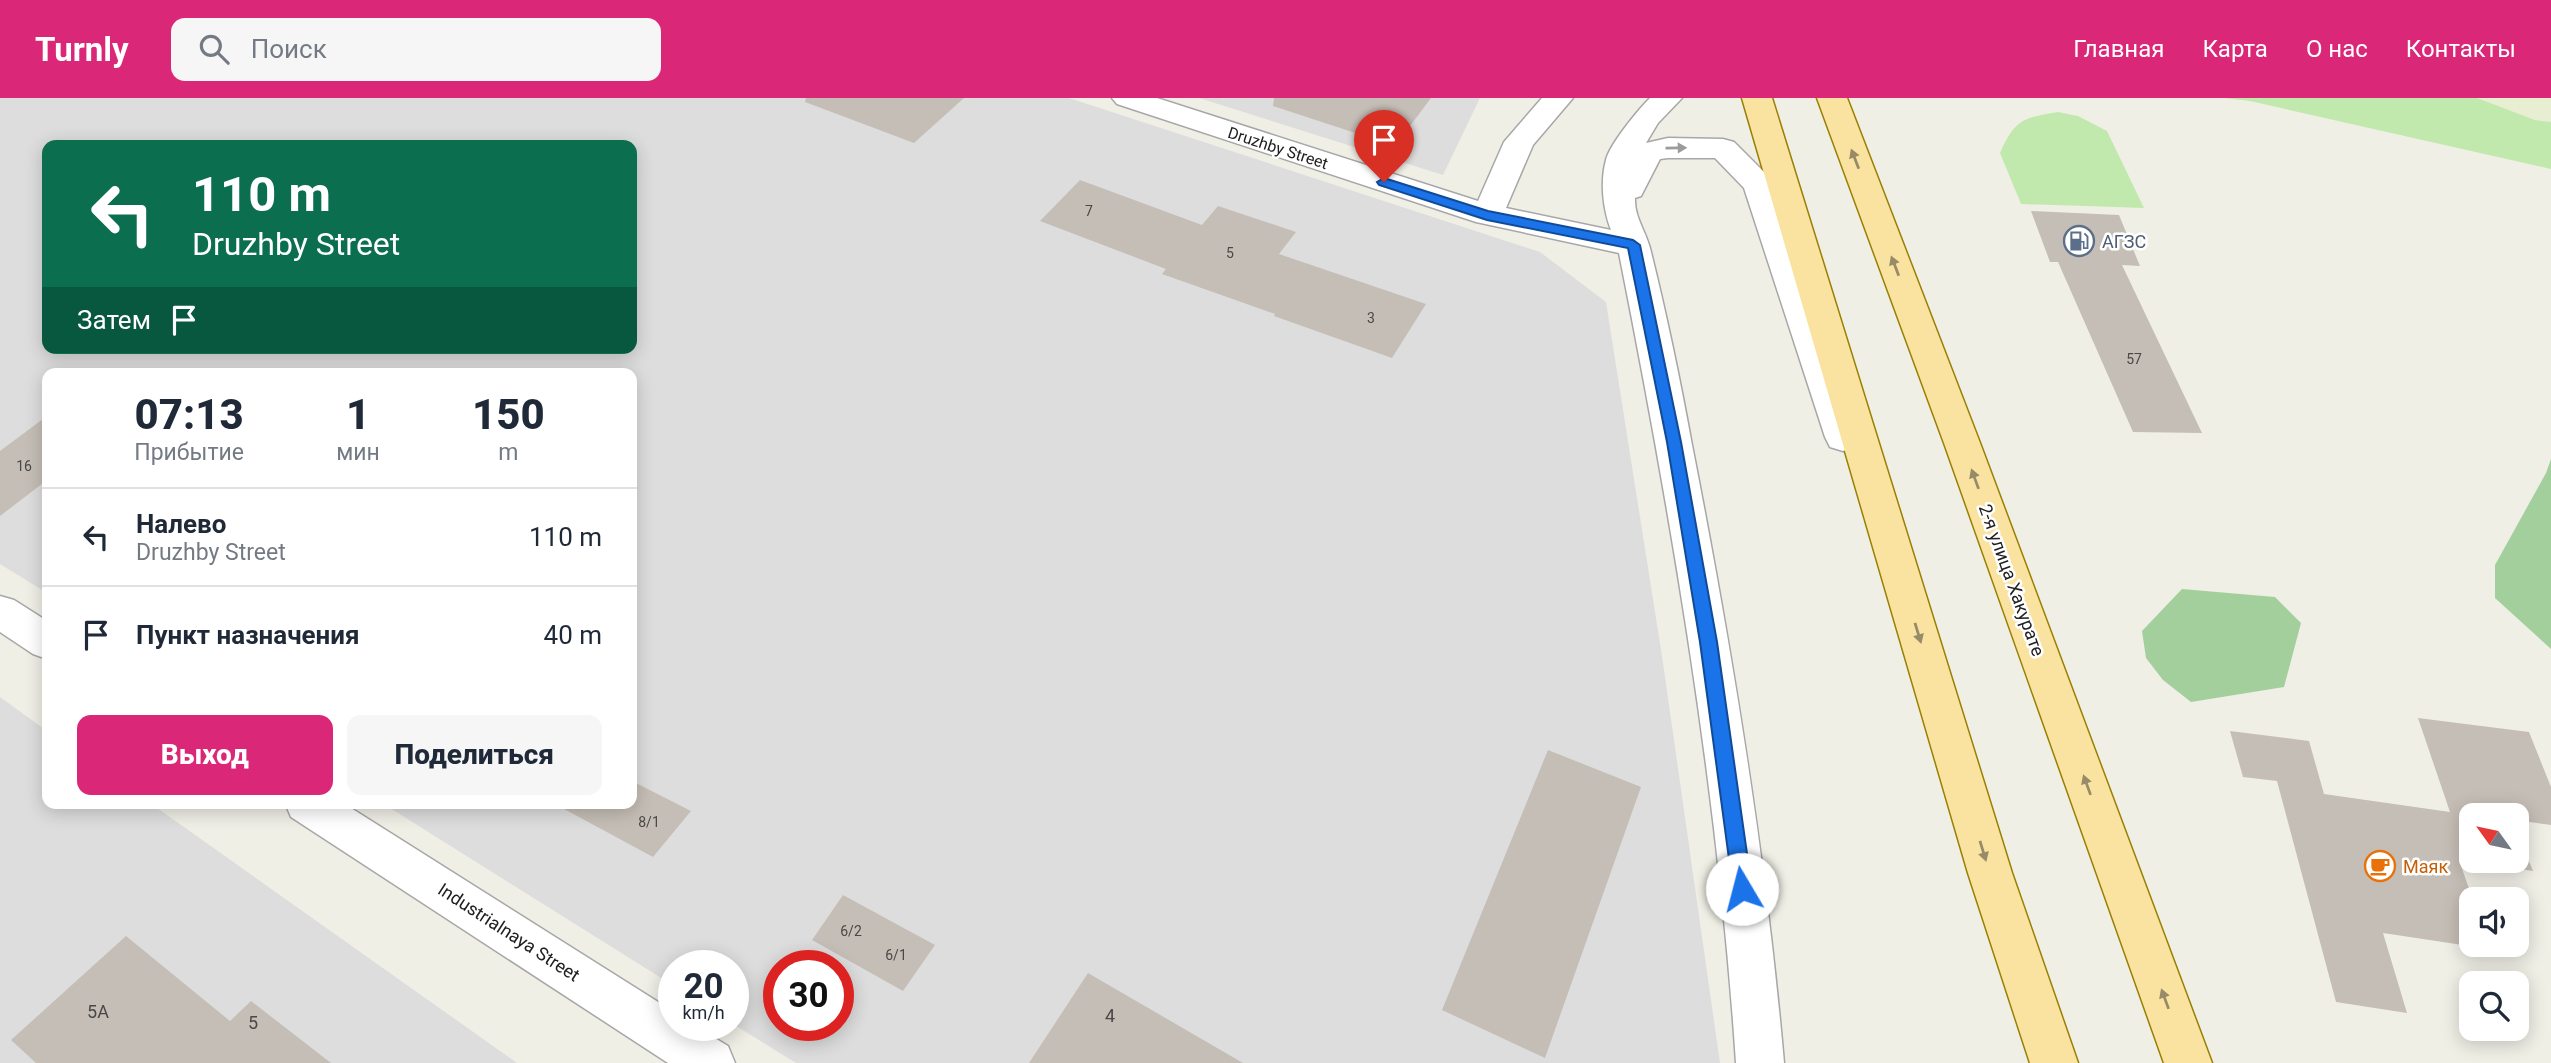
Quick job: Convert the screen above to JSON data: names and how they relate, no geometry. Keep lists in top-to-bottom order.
{
  "streets": {
    "main road": ["2-я улица Хакурате"],
    "street": ["Druzhby Street", "Industrialnaya Street"]
  },
  "places": {
    "fuel station": ["АГЗС"],
    "cafe": ["Маяк"]
  },
  "house_numbers": [
    "7",
    "5",
    "3",
    "57",
    "16",
    "8/1",
    "6/2",
    "6/1",
    "5А",
    "4",
    "5"
  ],
  "north": "top left",
  "page": {
    "header": "Turnly",
    "search": "Поиск",
    "nav": [
      "Главная",
      "Карта",
      "О нас",
      "Контакты"
    ],
    "turn": ["110 m", "Druzhby Street"],
    "then": "Затем",
    "eta": [
      "07:13",
      "Прибытие",
      "1",
      "мин",
      "150",
      "m"
    ],
    "list": [
      {
        "name": "Налево",
        "note": "Druzhby Street",
        "value": "110 m"
      },
      {
        "name": "Пункт назначения",
        "value": "40 m"
      }
    ],
    "buttons": ["Выход", "Поделиться"],
    "speed": "20 km/h",
    "limit": "30"
  }
}
